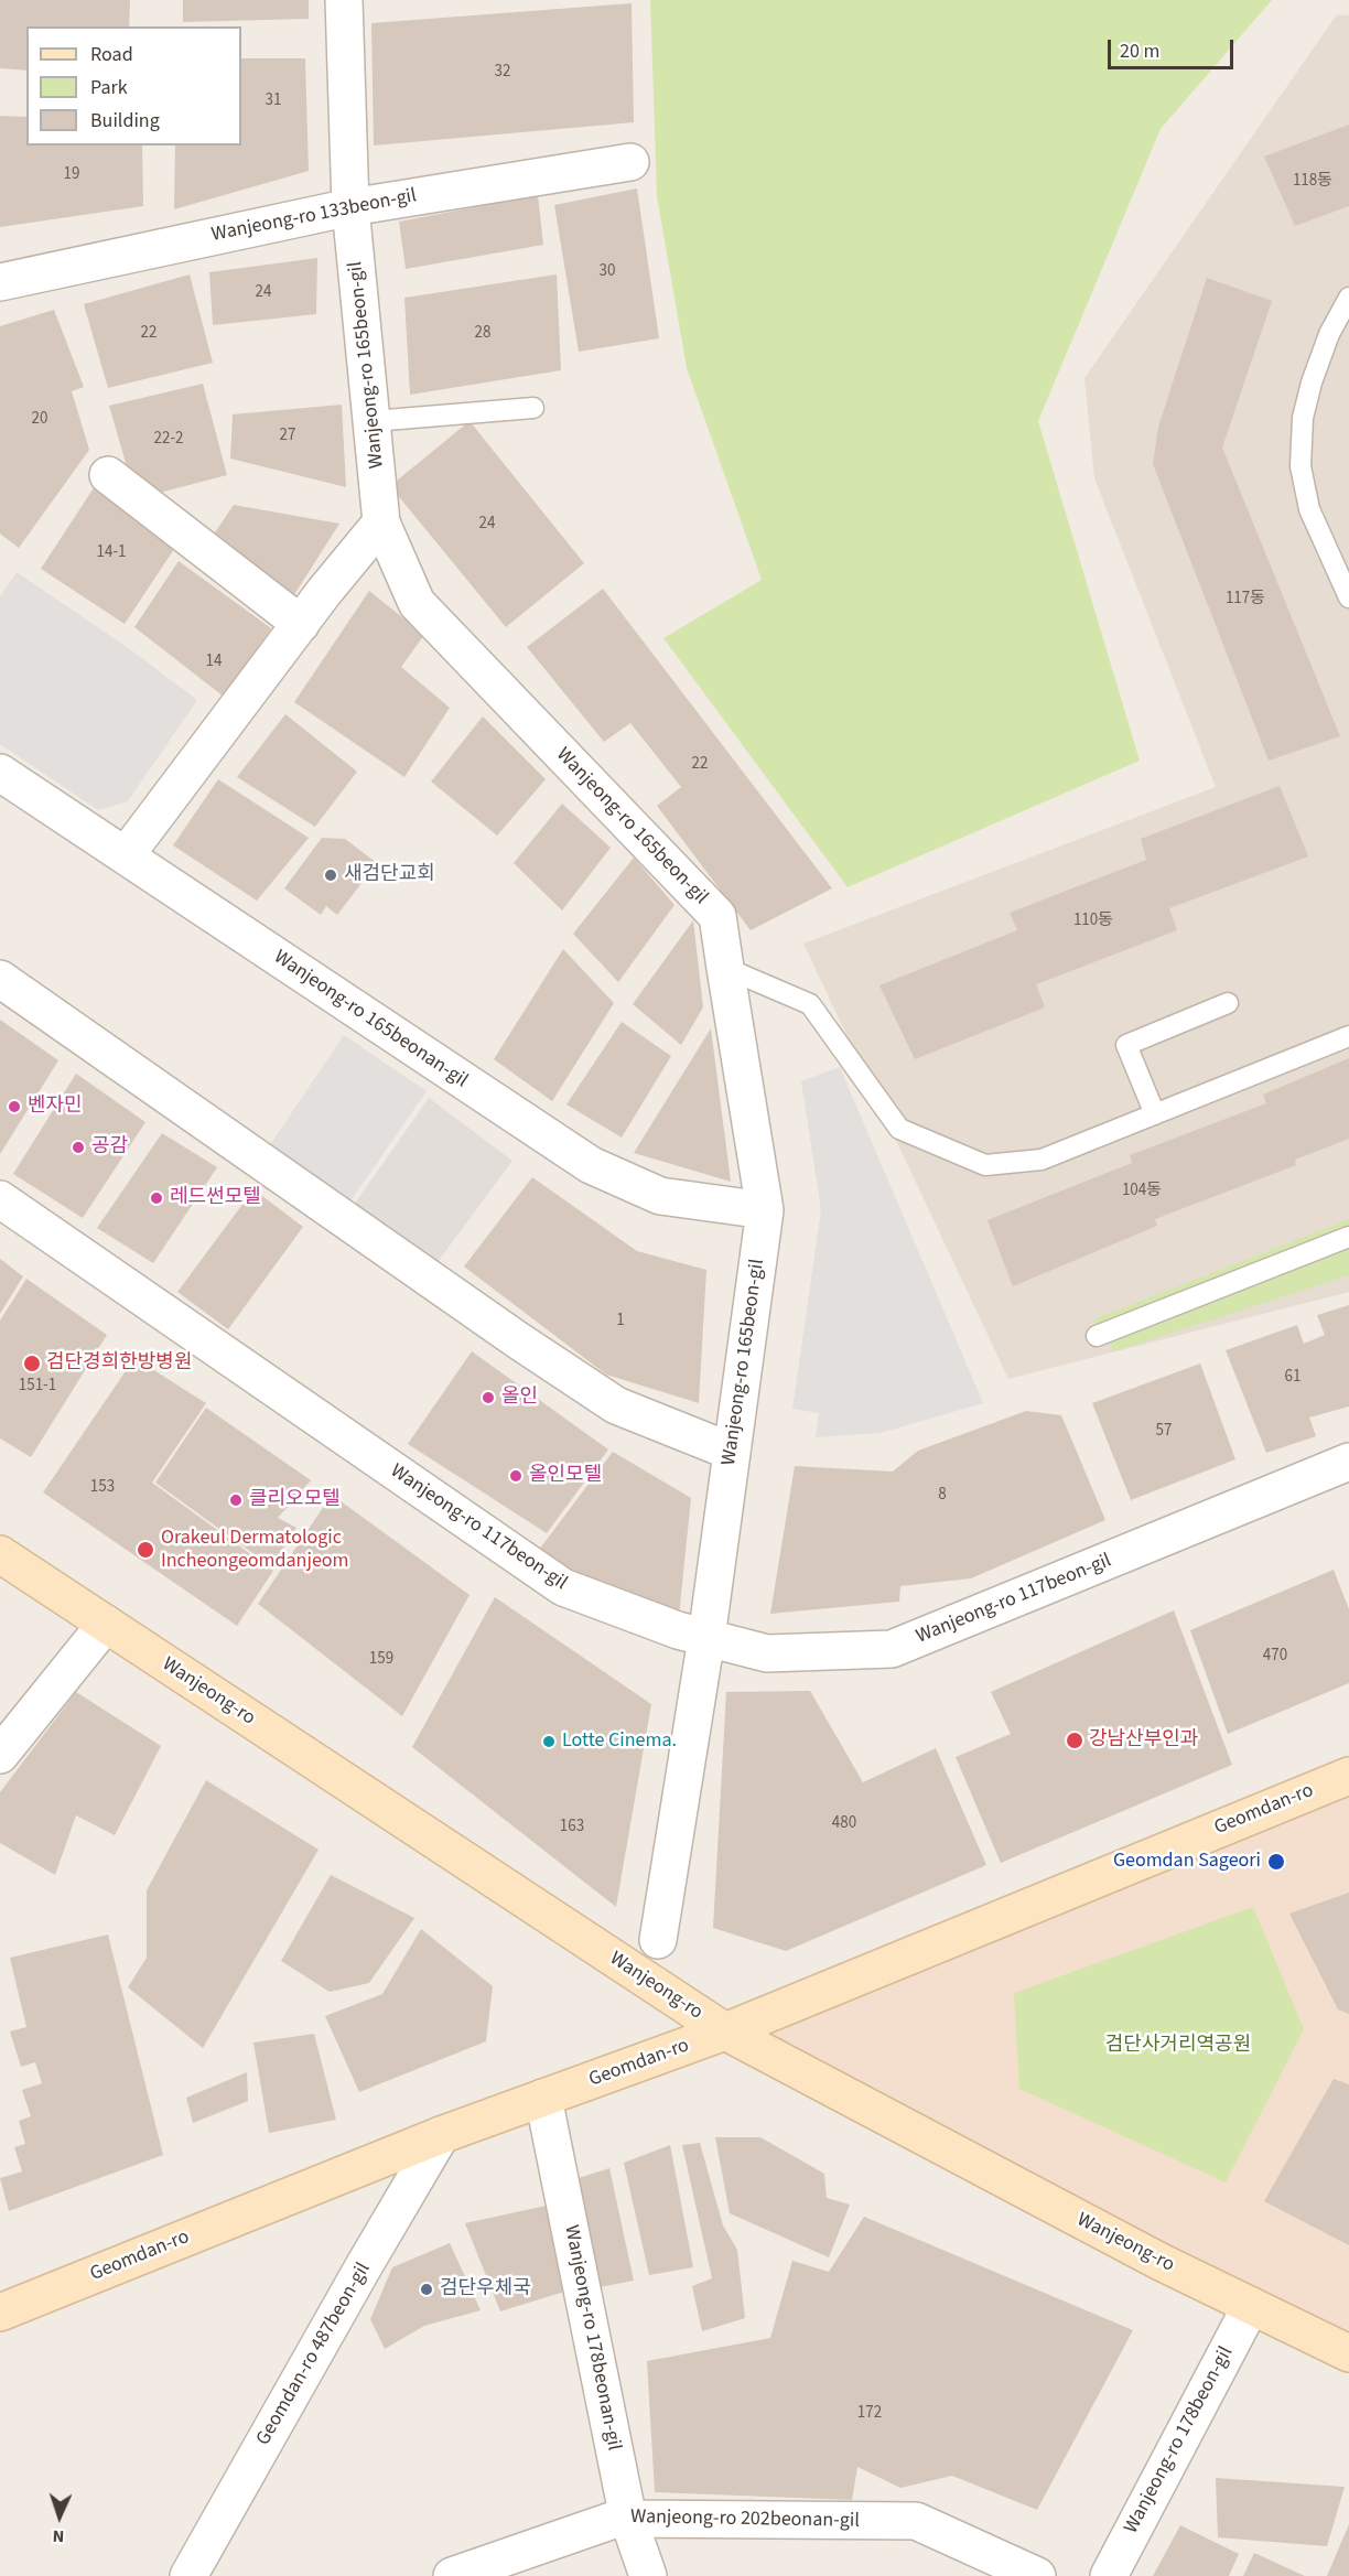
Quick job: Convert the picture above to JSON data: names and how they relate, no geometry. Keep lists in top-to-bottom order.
{
  "streets": {
    "main road": ["Wanjeong-ro", "Geomdan-ro"],
    "street": [
      "Wanjeong-ro 133beon-gil",
      "Wanjeong-ro 165beon-gil",
      "Wanjeong-ro 165beonan-gil",
      "Wanjeong-ro 117beon-gil",
      "Wanjeong-ro 178beonan-gil",
      "Geomdan-ro 487beon-gil",
      "Wanjeong-ro 178beon-gil",
      "Wanjeong-ro 202beonan-gil"
    ]
  },
  "crossings": [
    ["Wanjeong-ro 133beon-gil", "Wanjeong-ro 165beon-gil"],
    ["Wanjeong-ro 165beon-gil", "Wanjeong-ro 165beonan-gil"],
    ["Wanjeong-ro 165beon-gil", "Wanjeong-ro 117beon-gil"],
    ["Wanjeong-ro", "Geomdan-ro"],
    ["Wanjeong-ro", "Wanjeong-ro 178beon-gil"],
    ["Geomdan-ro", "Wanjeong-ro 178beonan-gil"],
    ["Geomdan-ro", "Geomdan-ro 487beon-gil"],
    ["Wanjeong-ro 178beonan-gil", "Wanjeong-ro 202beonan-gil"]
  ],
  "parks": ["검단사거리역공원"],
  "places": [
    "새검단교회",
    "벤자민",
    "공감",
    "레드썬모텔",
    "검단경희한방병원",
    "올인",
    "올인모텔",
    "클리오모텔",
    "Orakeul Dermatologic Incheongeomdanjeom",
    "강남산부인과",
    "Lotte Cinema.",
    "Geomdan Sageori",
    "검단우체국"
  ],
  "house_numbers": [
    "32",
    "31",
    "19",
    "118동",
    "30",
    "24",
    "22",
    "28",
    "20",
    "27",
    "22-2",
    "24",
    "14-1",
    "117동",
    "14",
    "22",
    "110동",
    "104동",
    "1",
    "61",
    "151-1",
    "57",
    "153",
    "8",
    "470",
    "159",
    "480",
    "163",
    "172"
  ],
  "legend": ["Road", "Park", "Building"],
  "scale_bar": "20 m",
  "north": "bottom"
}
